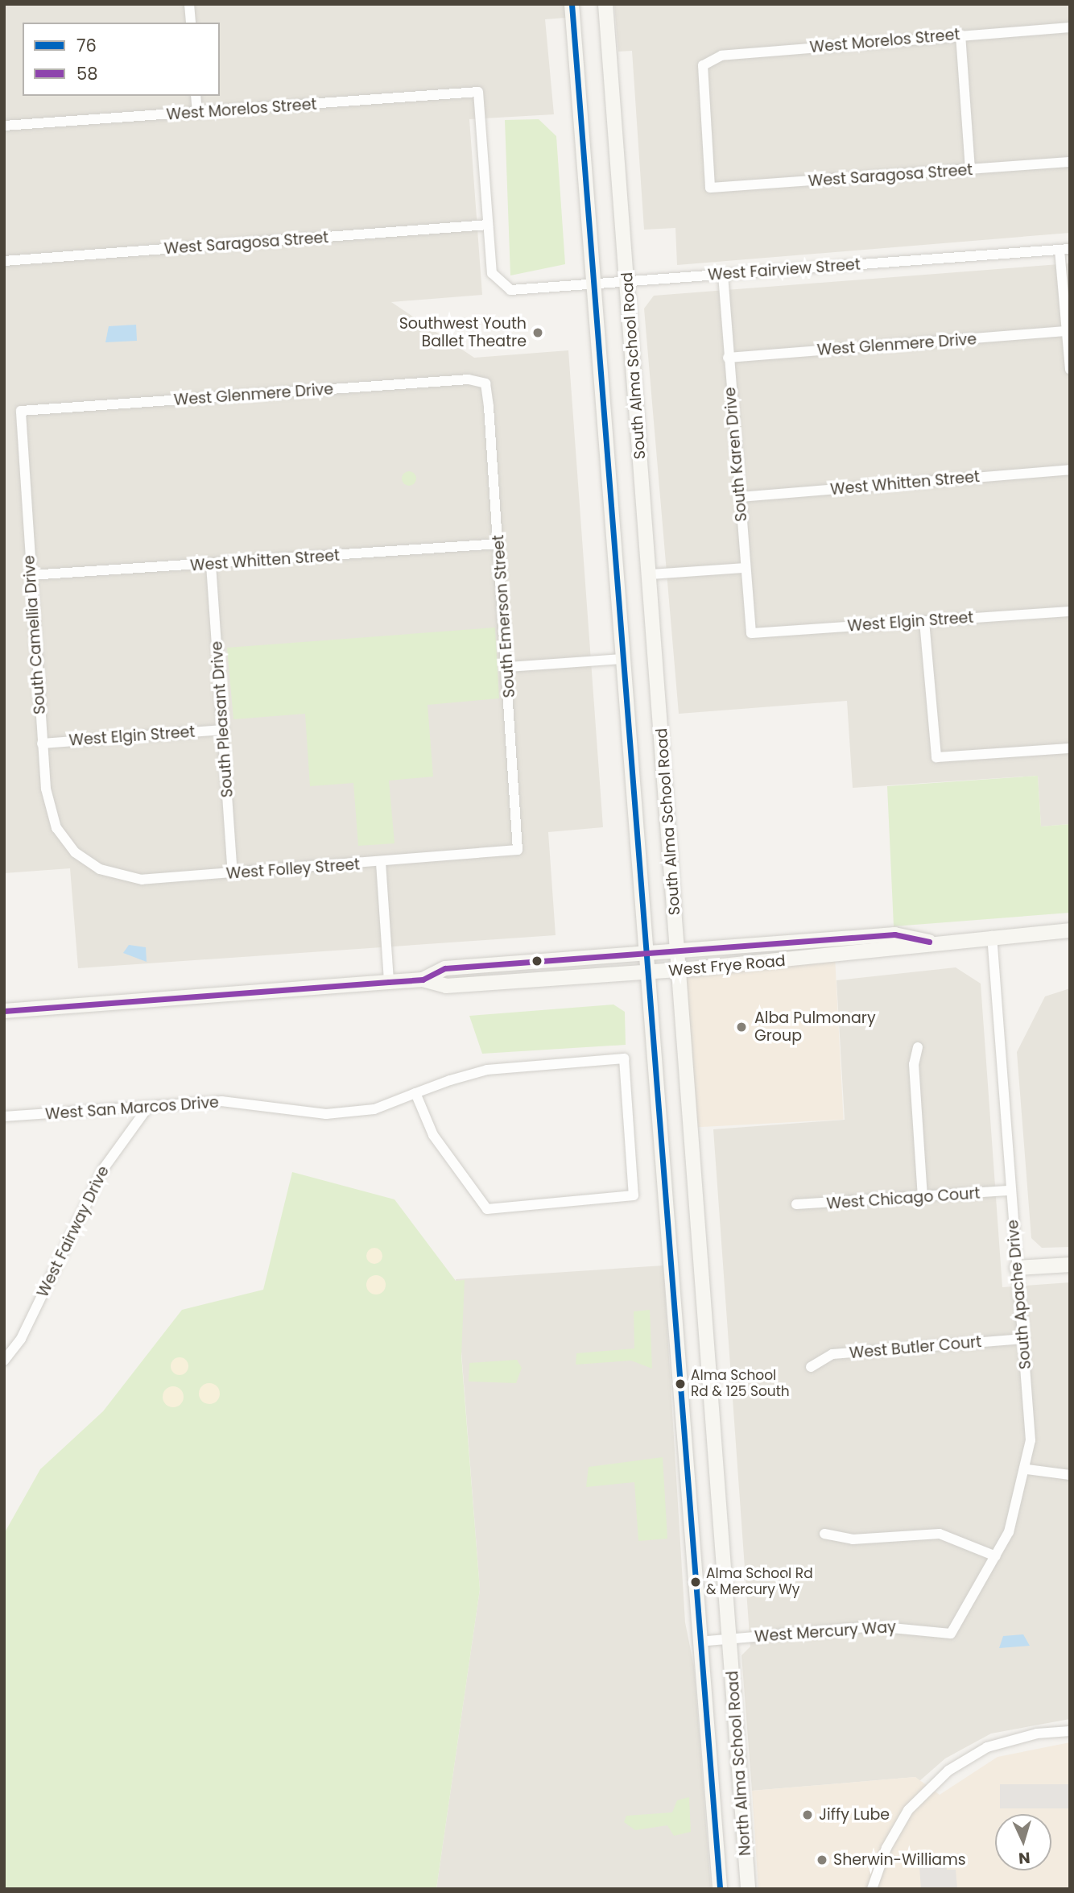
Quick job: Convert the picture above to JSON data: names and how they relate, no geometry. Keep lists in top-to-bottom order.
{
  "streets": {
    "main road": ["South Alma School Road", "West Frye Road", "North Alma School Road"],
    "street": [
      "West Morelos Street",
      "West Saragosa Street",
      "West Fairview Street",
      "West Glenmere Drive",
      "South Karen Drive",
      "West Whitten Street",
      "South Emerson Street",
      "West Elgin Street",
      "South Camellia Drive",
      "South Pleasant Drive",
      "West Folley Street",
      "West San Marcos Drive",
      "West Chicago Court",
      "West Fairway Drive",
      "South Apache Drive",
      "West Butler Court",
      "West Mercury Way"
    ]
  },
  "crossings": [
    ["West Morelos Street", "West Saragosa Street"],
    ["West Morelos Street", "West Fairview Street"],
    ["West Saragosa Street", "West Fairview Street"],
    ["West Fairview Street", "South Alma School Road"],
    ["West Fairview Street", "South Karen Drive"],
    ["West Glenmere Drive", "South Karen Drive"],
    ["West Glenmere Drive", "South Emerson Street"],
    ["West Glenmere Drive", "South Camellia Drive"],
    ["South Alma School Road", "West Frye Road"],
    ["South Alma School Road", "West Mercury Way"],
    ["South Alma School Road", "North Alma School Road"],
    ["South Karen Drive", "West Whitten Street"],
    ["South Karen Drive", "West Elgin Street"],
    ["West Whitten Street", "South Emerson Street"],
    ["West Whitten Street", "South Camellia Drive"],
    ["West Whitten Street", "South Pleasant Drive"],
    ["South Emerson Street", "West Folley Street"],
    ["West Elgin Street", "South Camellia Drive"],
    ["West Elgin Street", "South Pleasant Drive"],
    ["South Camellia Drive", "West Folley Street"],
    ["South Pleasant Drive", "West Folley Street"],
    ["West Frye Road", "South Apache Drive"],
    ["West San Marcos Drive", "West Fairway Drive"],
    ["West Chicago Court", "South Apache Drive"],
    ["South Apache Drive", "West Butler Court"],
    ["South Apache Drive", "West Mercury Way"],
    ["West Mercury Way", "North Alma School Road"]
  ],
  "places": [
    "Southwest Youth Ballet Theatre",
    "Alba Pulmonary Group",
    "Alma School Rd & 125 South",
    "Alma School Rd & Mercury Wy",
    "Jiffy Lube",
    "Sherwin-Williams"
  ],
  "lines": ["transit line 76", "transit line 58"],
  "legend": ["76", "58"],
  "north": "bottom"
}
